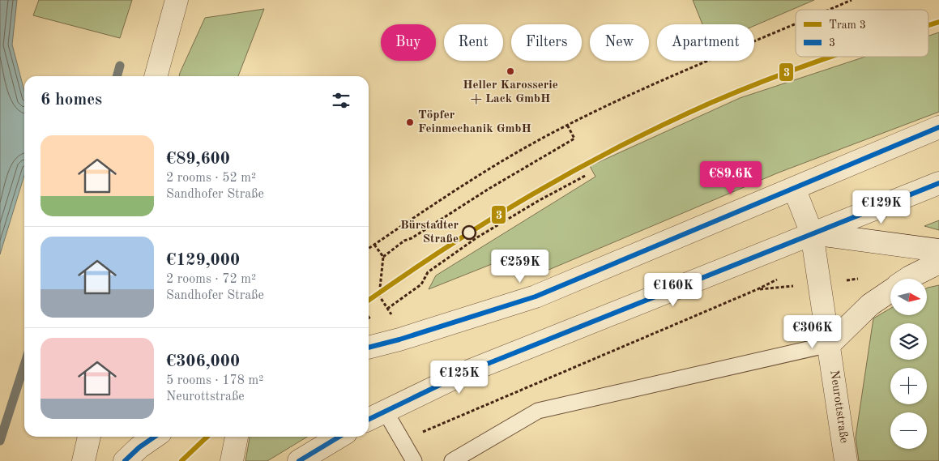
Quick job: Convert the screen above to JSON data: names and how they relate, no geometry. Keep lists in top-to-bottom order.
{
  "streets": {
    "street": ["Neurottstraße"]
  },
  "places": ["Heller Karosserie + Lack GmbH", "Töpfer Feinmechanik GmbH", "Bürstadter Straße"],
  "lines": ["tram line 3", "transit line 3"],
  "legend": ["Tram 3", "3"],
  "north": "right",
  "page": {
    "chip": [
      "Buy",
      "Rent",
      "Filters",
      "New",
      "Apartment"
    ],
    "heading": "6 homes",
    "list": [
      {
        "name": "€89,600",
        "note": "2 rooms · 52 m² · Sandhofer Straße"
      },
      {
        "name": "€129,000",
        "note": "2 rooms · 72 m² · Sandhofer Straße"
      },
      {
        "name": "€306,000",
        "note": "5 rooms · 178 m² · Neurottstraße"
      }
    ],
    "price": [
      "€89.6K",
      "€129K",
      "€259K",
      "€160K",
      "€306K",
      "€125K"
    ],
    "map_buttons": ["+", "−"]
  }
}
